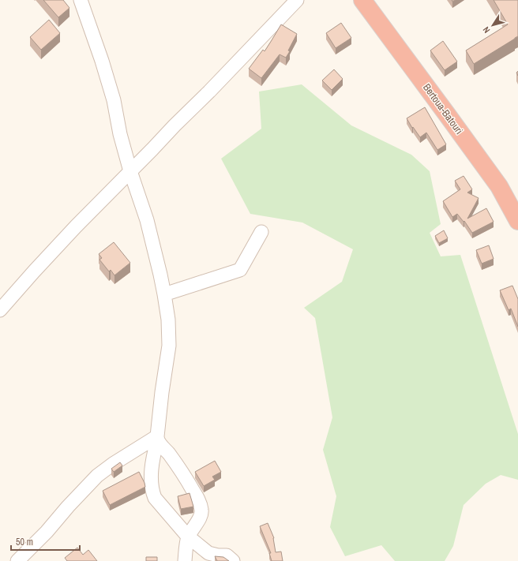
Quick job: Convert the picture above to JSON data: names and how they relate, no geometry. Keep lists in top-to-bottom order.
{
  "streets": {
    "highway": ["Bertoua-Batouri"]
  },
  "scale_bar": "50 m",
  "north": "bottom left"
}
